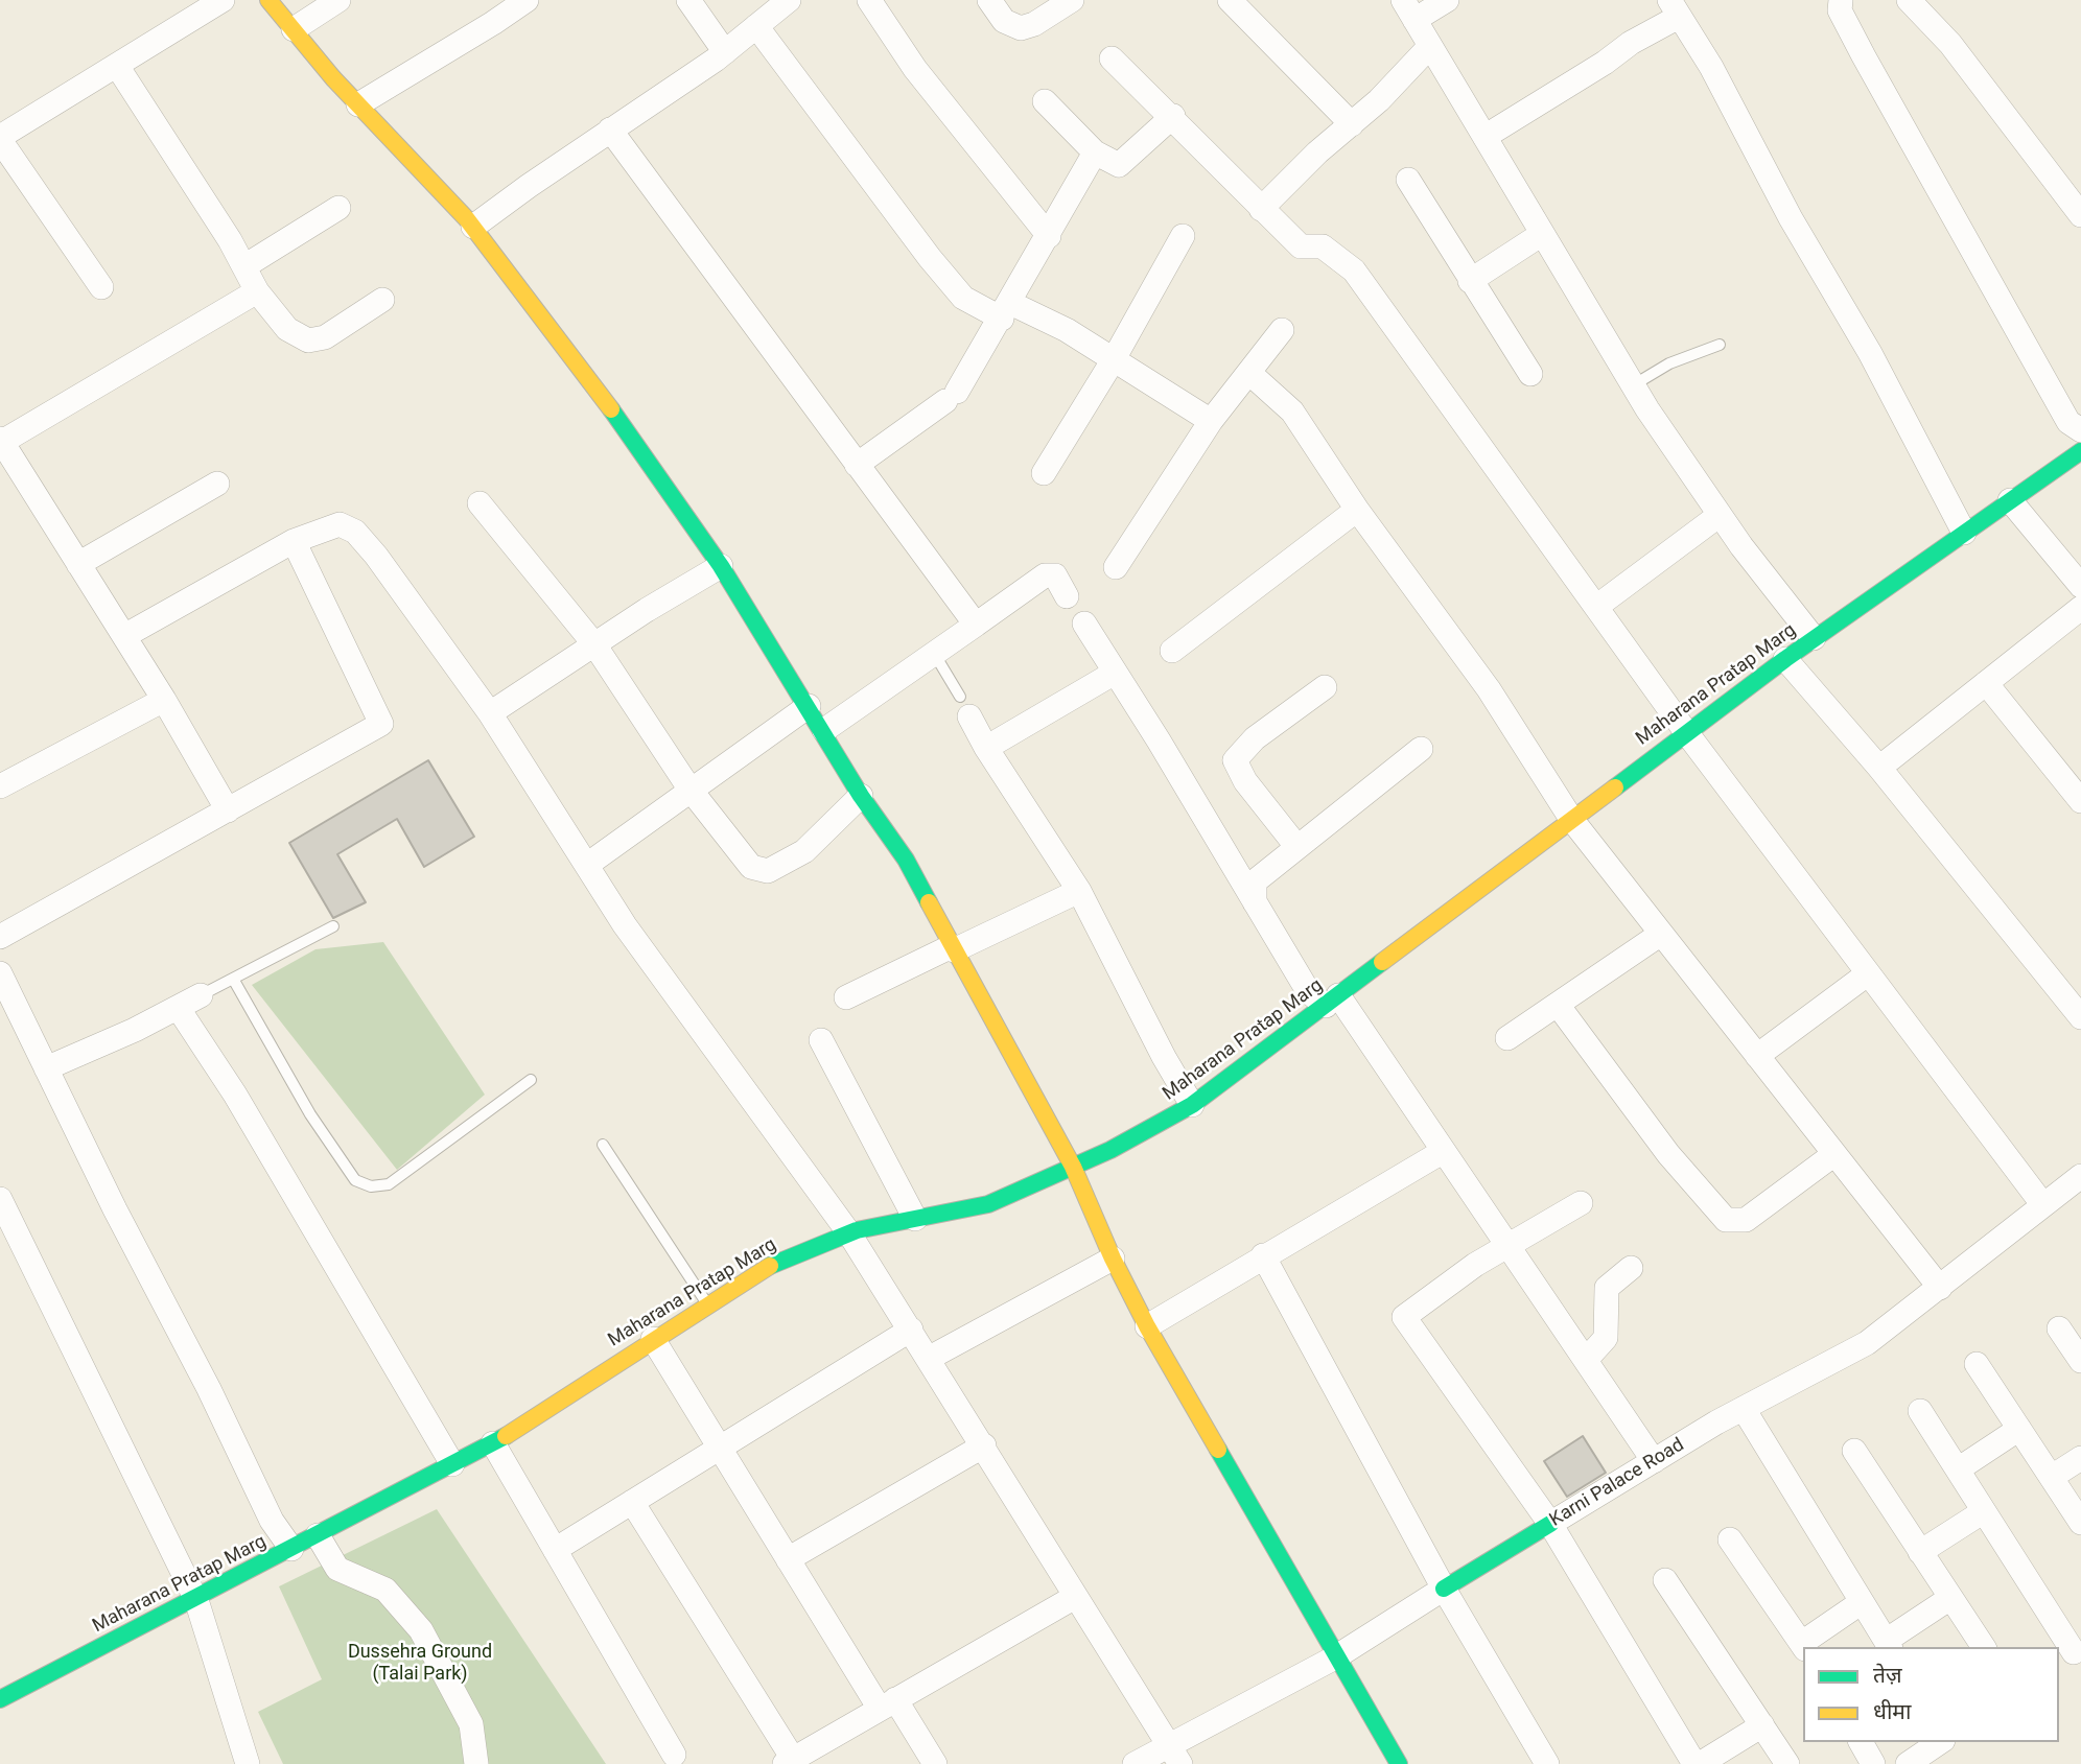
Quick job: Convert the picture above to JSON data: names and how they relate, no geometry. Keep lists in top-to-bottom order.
{
  "streets": {
    "street": ["Maharana Pratap Marg", "Karni Palace Road"]
  },
  "parks": ["Dussehra Ground (Talai Park)"],
  "legend": ["तेज़", "धीमा"]
}
